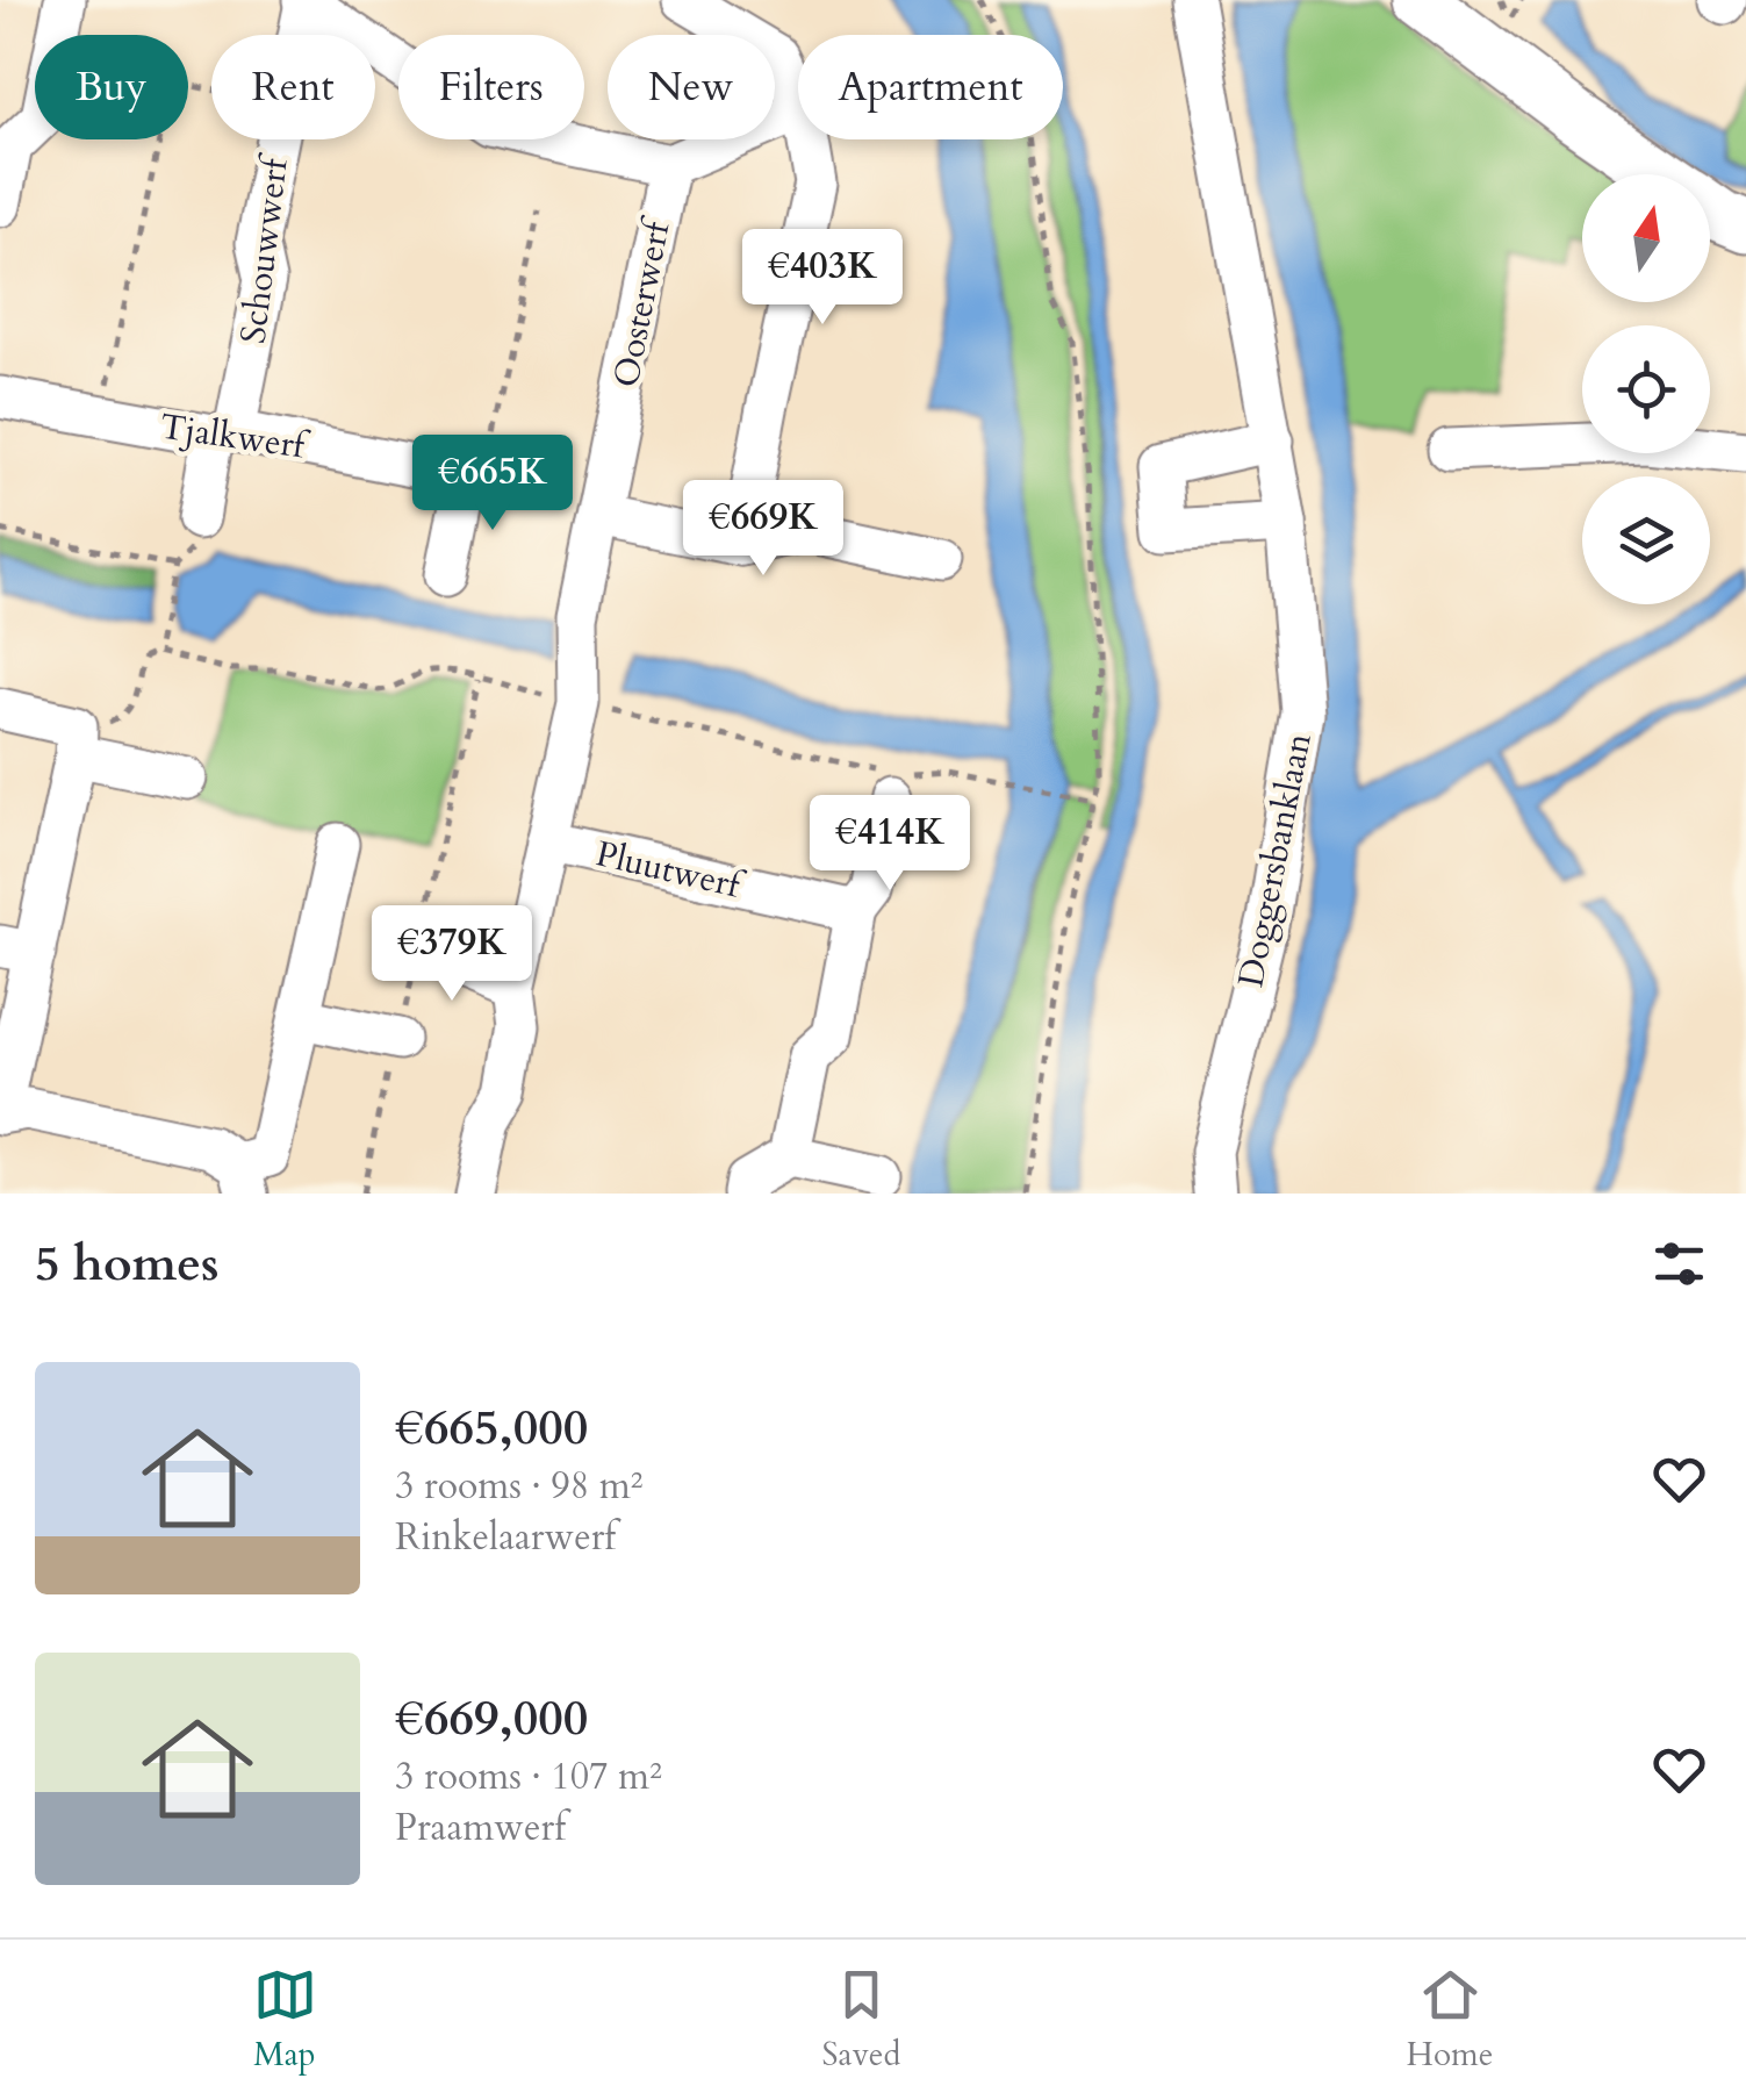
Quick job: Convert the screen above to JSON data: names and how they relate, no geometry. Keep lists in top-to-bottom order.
{
  "streets": {
    "street": [
      "Schouwwerf",
      "Oosterwerf",
      "Tjalkwerf",
      "Doggersbanklaan",
      "Pluutwerf"
    ]
  },
  "crossings": [
    ["Schouwwerf", "Tjalkwerf"],
    ["Oosterwerf", "Pluutwerf"]
  ],
  "north": "top",
  "page": {
    "chip": [
      "Buy",
      "Rent",
      "Filters",
      "New",
      "Apartment"
    ],
    "price": [
      "€403K",
      "€665K",
      "€669K",
      "€414K",
      "€379K"
    ],
    "heading": "5 homes",
    "list": [
      {
        "name": "€665,000",
        "note": "3 rooms · 98 m² · Rinkelaarwerf"
      },
      {
        "name": "€669,000",
        "note": "3 rooms · 107 m² · Praamwerf"
      }
    ],
    "tabs": ["Map", "Saved", "Home"]
  }
}
